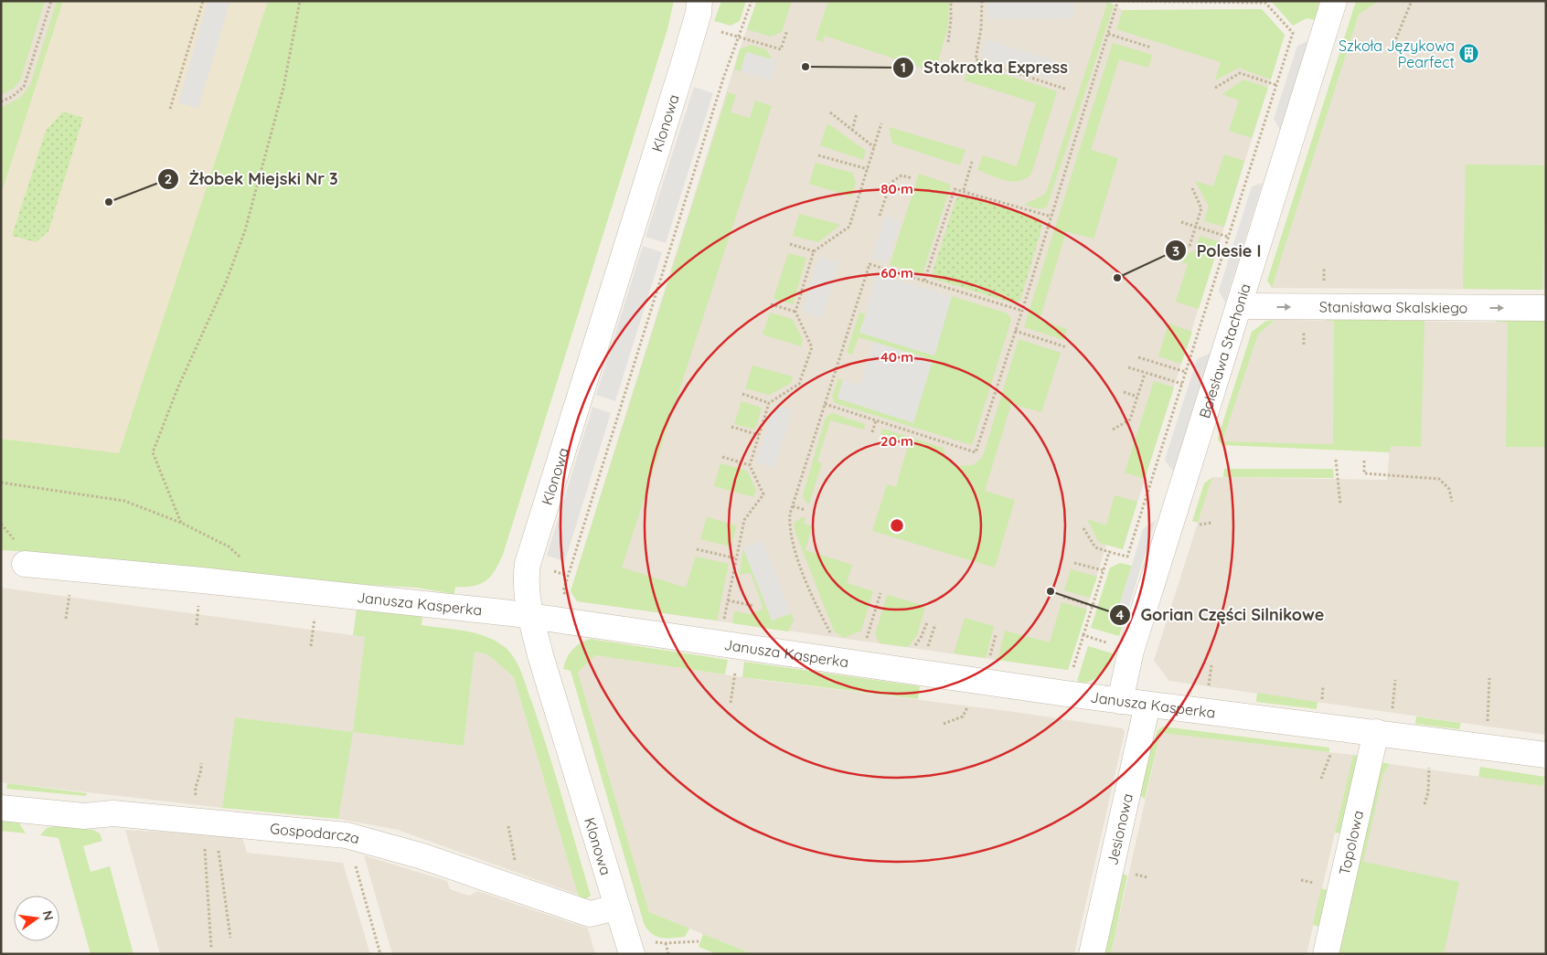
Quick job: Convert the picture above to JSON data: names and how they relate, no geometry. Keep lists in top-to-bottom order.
{
  "streets": {
    "street": [
      "Klonowa",
      "Stanisława Skalskiego",
      "Bolesława Stachonia",
      "Janusza Kasperka",
      "Jesionowa",
      "Gospodarcza",
      "Topolowa"
    ]
  },
  "crossings": [
    ["Klonowa", "Janusza Kasperka"],
    ["Klonowa", "Gospodarcza"],
    ["Stanisława Skalskiego", "Bolesława Stachonia"],
    ["Bolesława Stachonia", "Janusza Kasperka"],
    ["Janusza Kasperka", "Jesionowa"],
    ["Janusza Kasperka", "Topolowa"]
  ],
  "one_way": ["Stanisława Skalskiego"],
  "places": {
    "building": ["Szkoła Językowa Pearfect"],
    "other": [
      "Stokrotka Express",
      "Żłobek Miejski Nr 3",
      "Polesie I",
      "Gorian Części Silnikowe"
    ]
  },
  "north": "right",
  "rings": [
    "80 m",
    "60 m",
    "40 m",
    "20 m"
  ]
}
